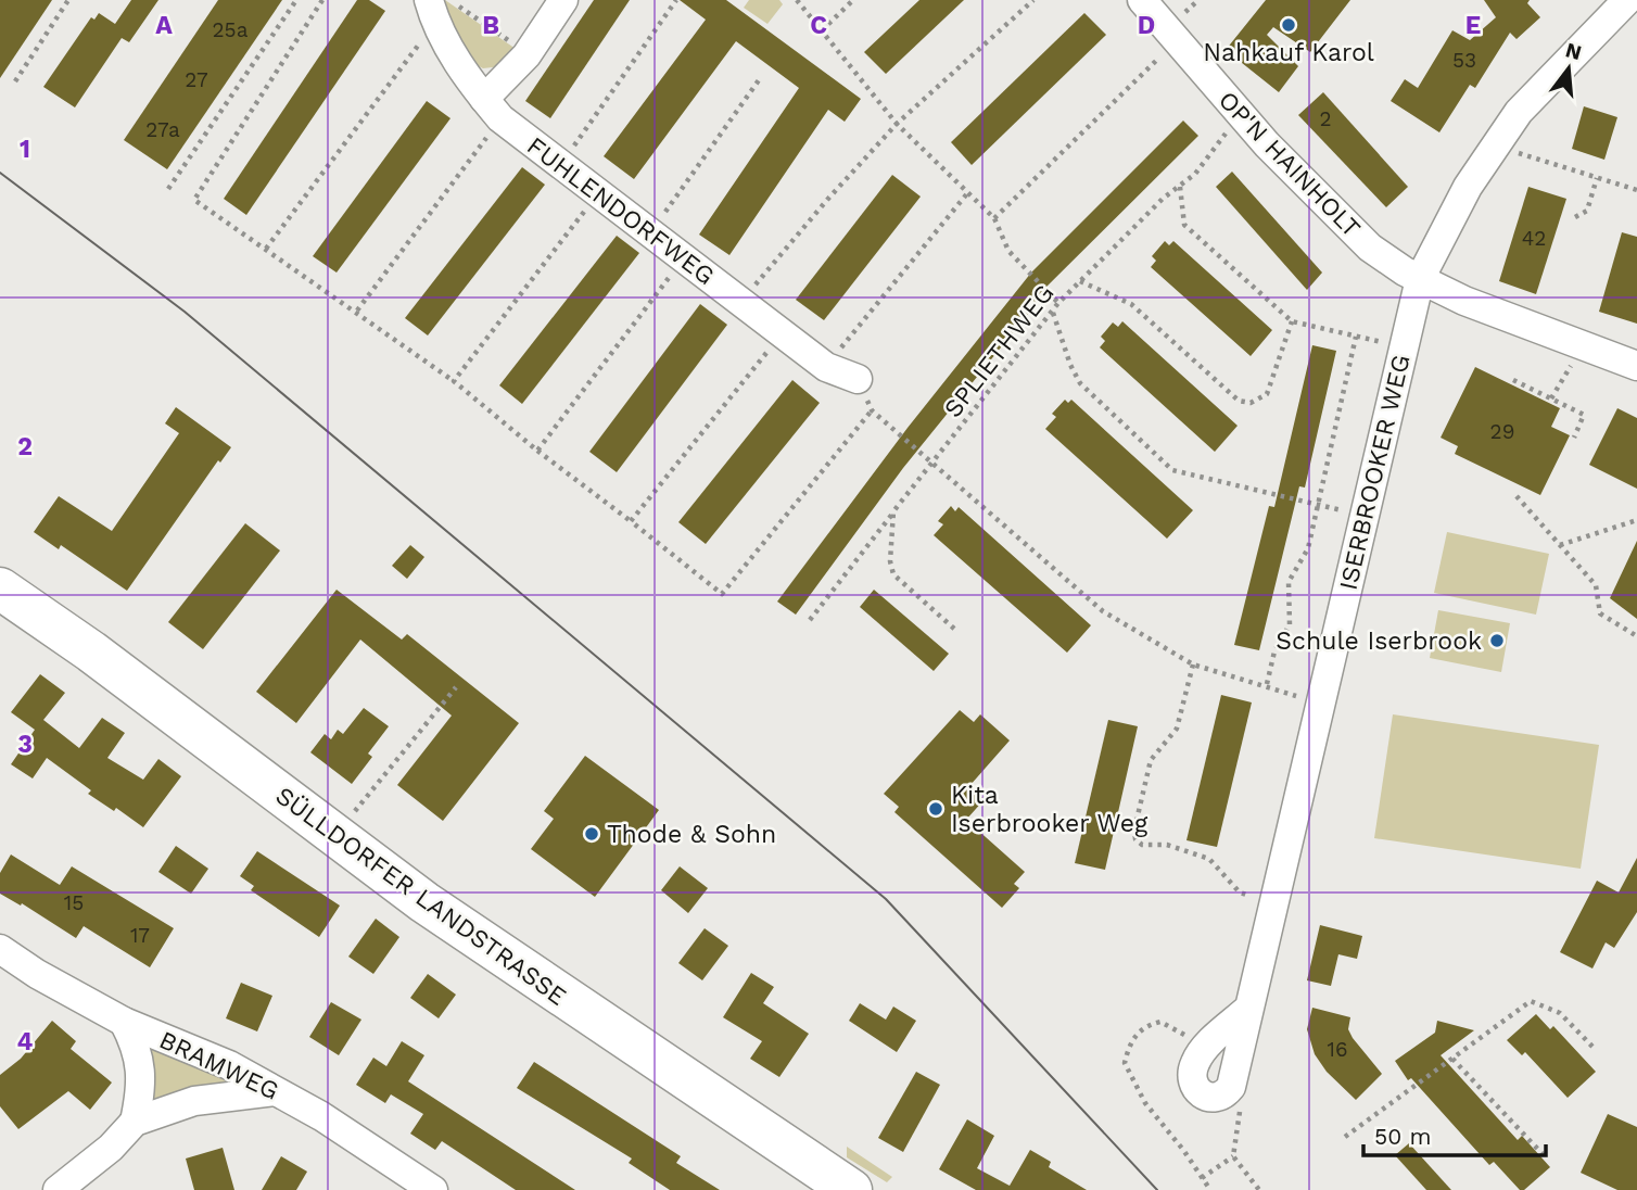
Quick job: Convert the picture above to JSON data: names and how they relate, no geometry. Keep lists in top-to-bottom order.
{
  "streets": {
    "main road": ["SÜLLDORFER LANDSTRASSE"],
    "street": [
      "OP'N HAINHOLT",
      "FUHLENDORFWEG",
      "ISERBROOKER WEG",
      "BRAMWEG"
    ],
    "path": ["SPLIETHWEG"]
  },
  "crossings": [
    ["OP'N HAINHOLT", "SPLIETHWEG"],
    ["OP'N HAINHOLT", "ISERBROOKER WEG"]
  ],
  "places": [
    "Nahkauf Karol",
    "Schule Iserbrook",
    "Kita Iserbrooker Weg",
    "Thode & Sohn"
  ],
  "house_numbers": [
    "25a",
    "53",
    "27",
    "2",
    "27a",
    "42",
    "29",
    "15",
    "17",
    "16"
  ],
  "scale_bar": "50 m",
  "north": "top",
  "grid": {
    "columns": [
      "A",
      "B",
      "C",
      "D",
      "E"
    ],
    "rows": [
      "1",
      "2",
      "3",
      "4"
    ]
  }
}
